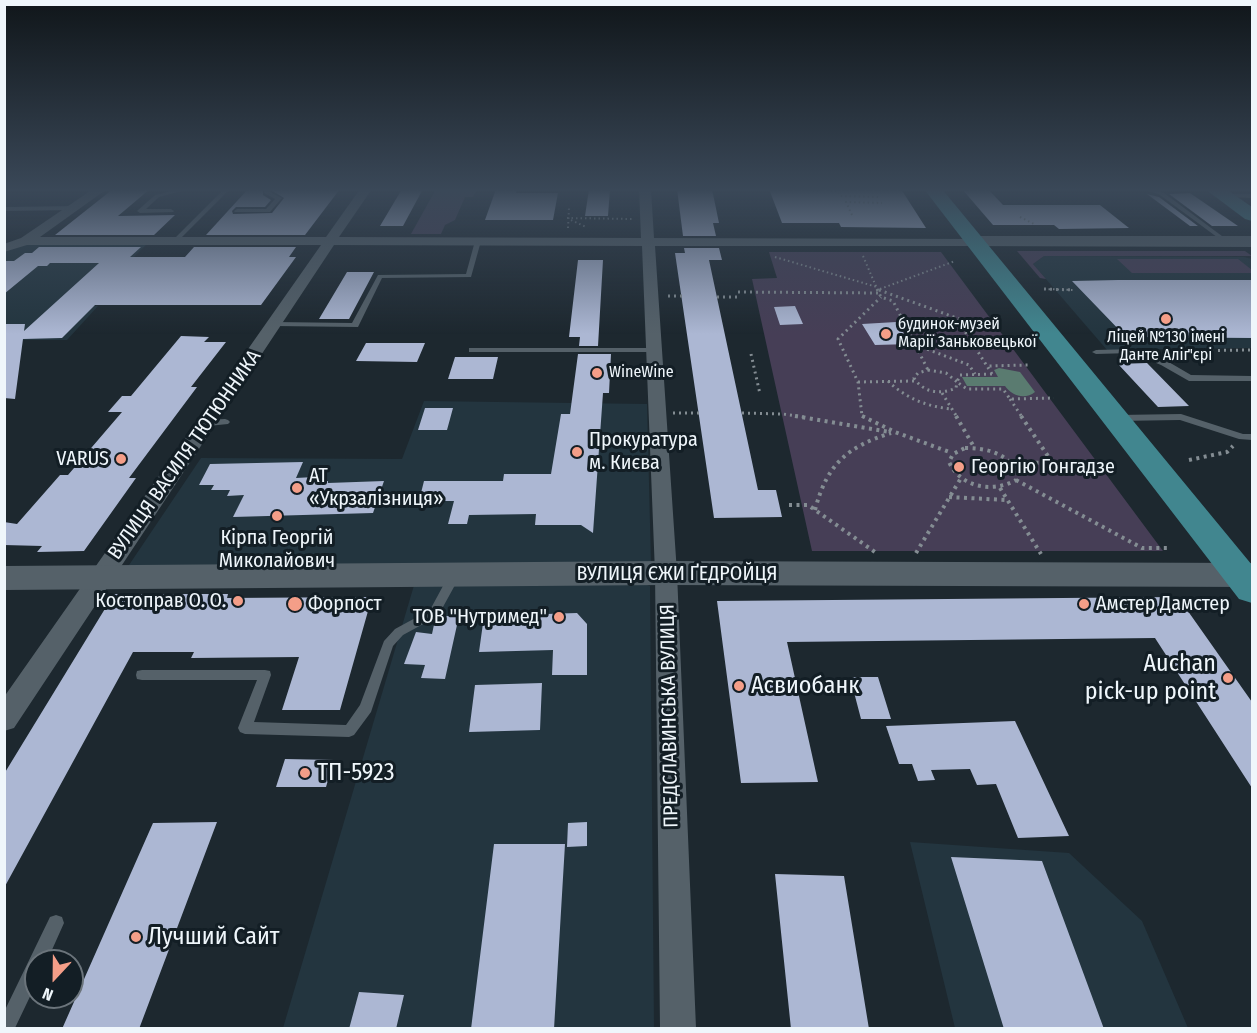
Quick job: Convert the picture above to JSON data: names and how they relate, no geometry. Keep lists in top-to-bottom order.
{
  "streets": {
    "street": ["ВУЛИЦЯ ВАСИЛЯ ТЮТЮННИКА", "ВУЛИЦЯ ЄЖИ ҐЕДРОЙЦЯ", "ПРЕДСЛАВИНСЬКА ВУЛИЦЯ"]
  },
  "crossings": [
    ["ВУЛИЦЯ ВАСИЛЯ ТЮТЮННИКА", "ВУЛИЦЯ ЄЖИ ҐЕДРОЙЦЯ"],
    ["ВУЛИЦЯ ЄЖИ ҐЕДРОЙЦЯ", "ПРЕДСЛАВИНСЬКА ВУЛИЦЯ"]
  ],
  "places": [
    "Ліцей №130 імені Данте Аліґ'єрі",
    "будинок-музей Марії Заньковецької",
    "WineWine",
    "Прокуратура м. Києва",
    "VARUS",
    "Георгію Гонгадзе",
    "АТ «Укрзалізниця»",
    "Кірпа Георгій Миколайович",
    "Костоправ О. О.",
    "Форпост",
    "Амстер Дамстер",
    "ТОВ \"Нутримед\"",
    "Auchan pick-up point",
    "Асвиобанк",
    "ТП-5923",
    "Лучший Сайт"
  ],
  "north": "bottom"
}
